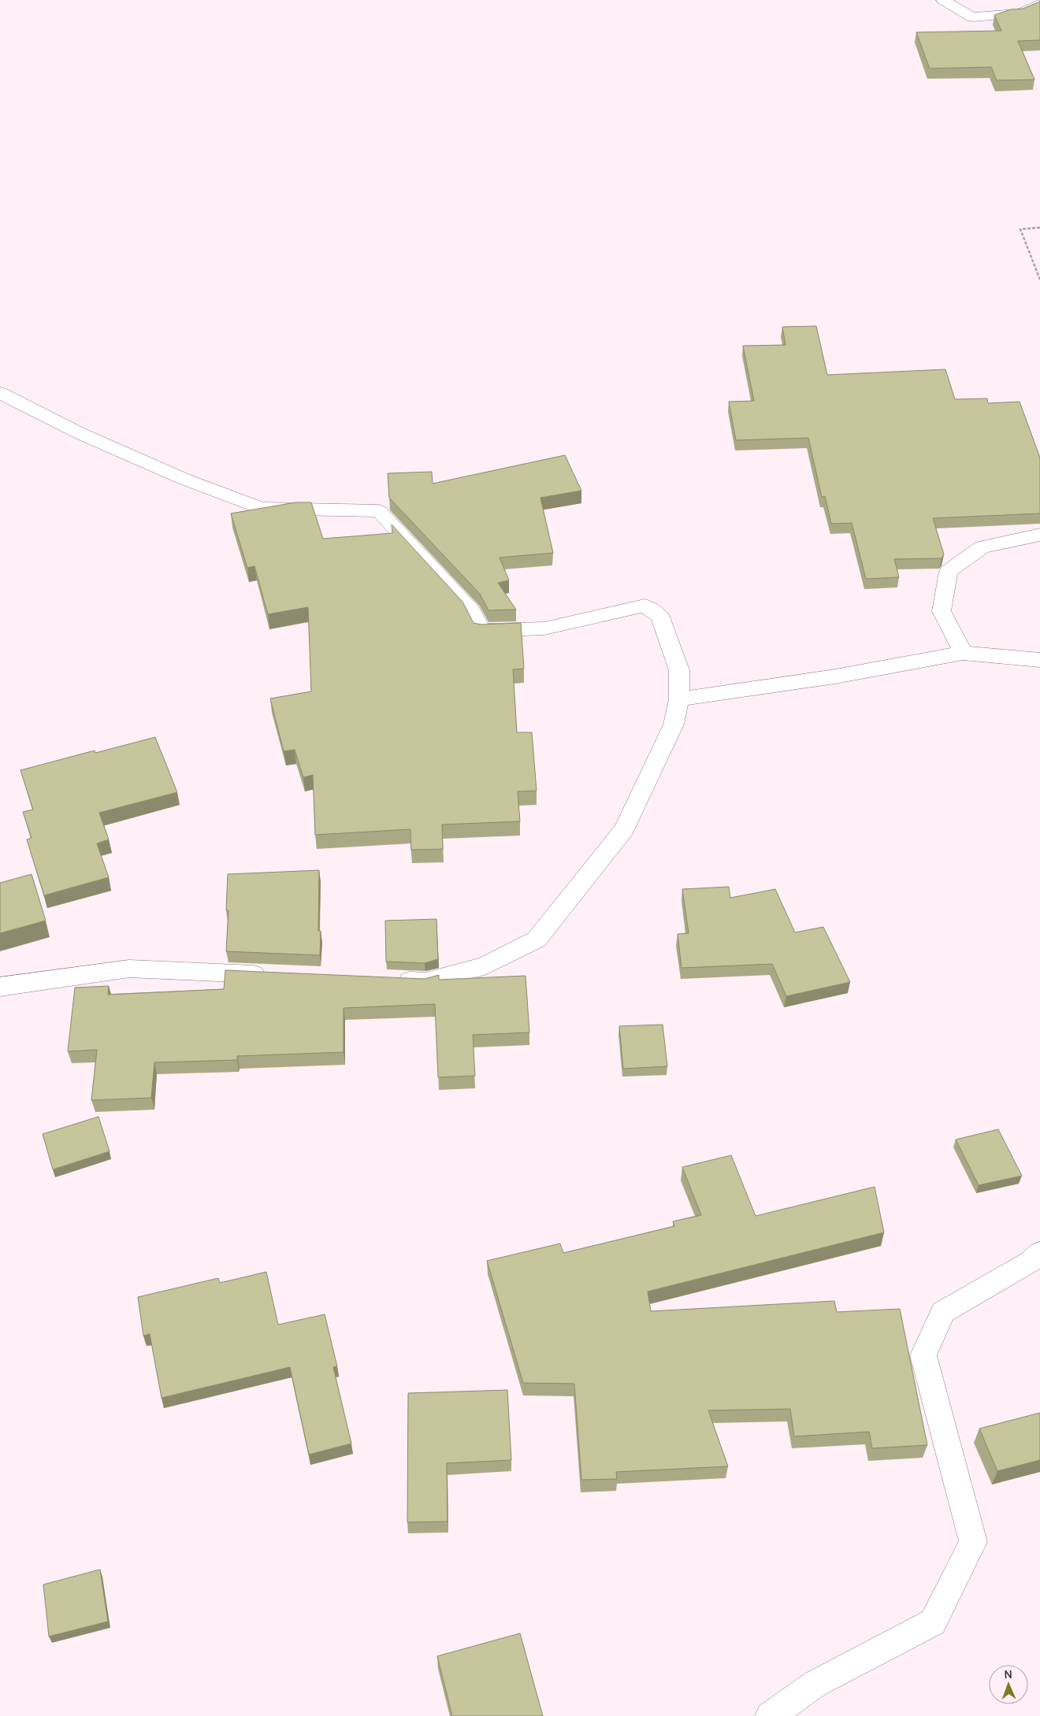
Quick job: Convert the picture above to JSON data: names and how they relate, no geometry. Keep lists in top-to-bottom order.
{
  "north": "top"
}
